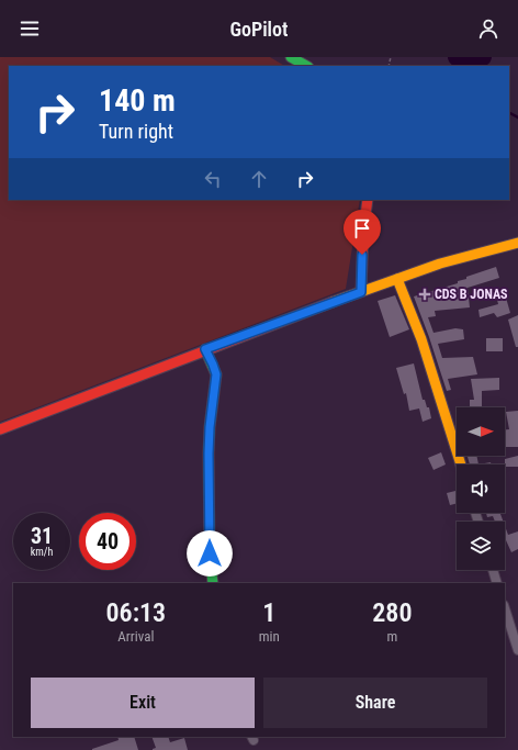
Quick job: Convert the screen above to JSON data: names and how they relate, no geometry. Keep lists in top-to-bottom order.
{
  "places": {
    "health": ["CDS B JONAS"]
  },
  "north": "right",
  "page": {
    "header": "GoPilot",
    "turn": ["140 m", "Turn right"],
    "speed": "31 km/h",
    "limit": "40",
    "eta": [
      "06:13",
      "Arrival",
      "1",
      "min",
      "280",
      "m"
    ],
    "buttons": ["Exit", "Share"]
  }
}
